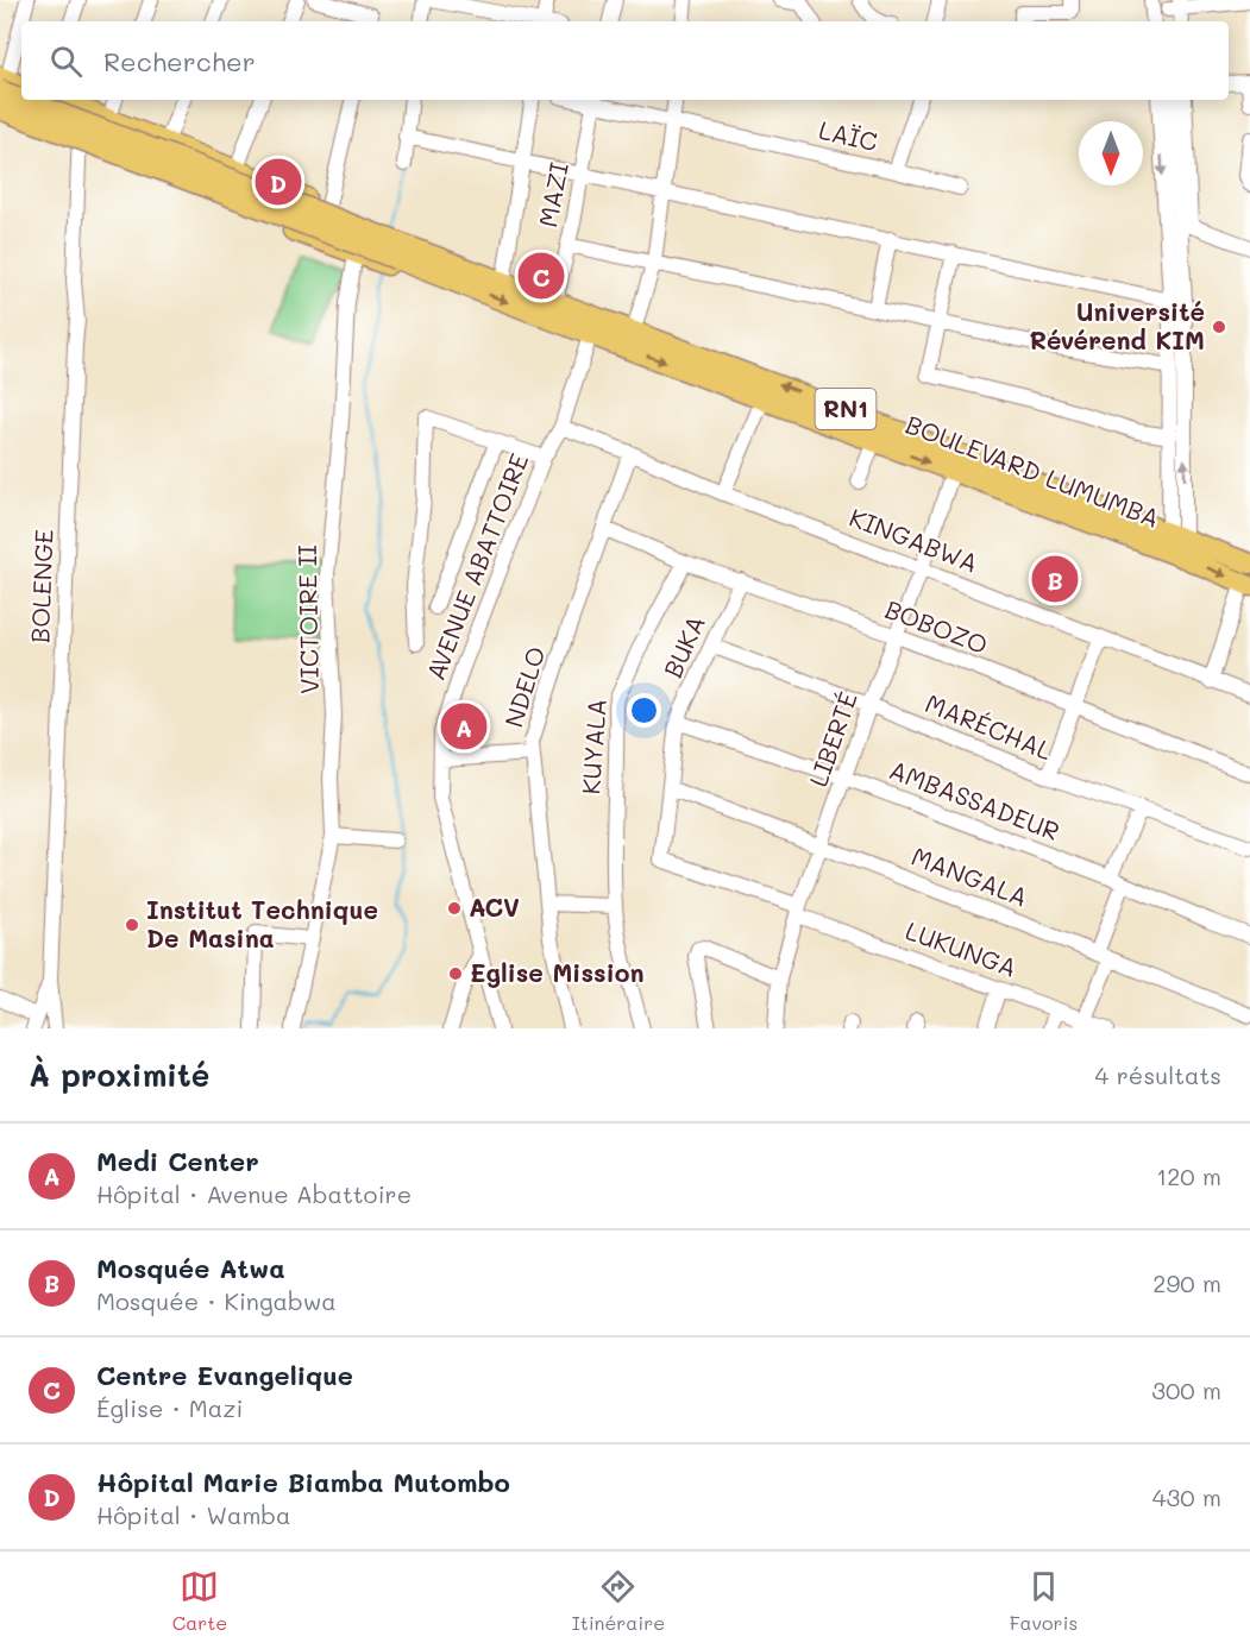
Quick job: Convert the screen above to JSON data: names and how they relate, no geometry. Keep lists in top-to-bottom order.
{
  "streets": {
    "highway": ["RN1", "BOULEVARD LUMUMBA"],
    "street": [
      "LAÏC",
      "MAZI",
      "KINGABWA",
      "AVENUE ABATTOIRE",
      "BOLENGE",
      "VICTOIRE II",
      "BOBOZO",
      "BUKA",
      "NDELO",
      "MARÉCHAL",
      "LIBERTÉ",
      "KUYALA",
      "AMBASSADEUR",
      "MANGALA",
      "LUKUNGA"
    ]
  },
  "crossings": [
    ["LAÏC", "MAZI"],
    ["MAZI", "BOULEVARD LUMUMBA"],
    ["BOULEVARD LUMUMBA", "AVENUE ABATTOIRE"],
    ["BOULEVARD LUMUMBA", "LIBERTÉ"],
    ["KINGABWA", "AVENUE ABATTOIRE"],
    ["KINGABWA", "NDELO"],
    ["KINGABWA", "LIBERTÉ"],
    ["BOBOZO", "BUKA"],
    ["BOBOZO", "NDELO"],
    ["BOBOZO", "LIBERTÉ"],
    ["BOBOZO", "KUYALA"],
    ["BUKA", "MARÉCHAL"],
    ["BUKA", "AMBASSADEUR"],
    ["BUKA", "MANGALA"],
    ["BUKA", "LUKUNGA"],
    ["MARÉCHAL", "LIBERTÉ"],
    ["LIBERTÉ", "AMBASSADEUR"],
    ["LIBERTÉ", "MANGALA"],
    ["LIBERTÉ", "LUKUNGA"]
  ],
  "places": [
    "Université Révérend KIM",
    "ACV",
    "Institut Technique De Masina",
    "Eglise Mission"
  ],
  "north": "bottom",
  "page": {
    "search": "Rechercher",
    "pins": [
      "D",
      "C",
      "B",
      "A"
    ],
    "heading": ["À proximité", "4 résultats"],
    "list": [
      {
        "mark": "A",
        "name": "Medi Center",
        "note": "Hôpital · Avenue Abattoire",
        "value": "120 m"
      },
      {
        "mark": "B",
        "name": "Mosquée Atwa",
        "note": "Mosquée · Kingabwa",
        "value": "290 m"
      },
      {
        "mark": "C",
        "name": "Centre Evangelique",
        "note": "Église · Mazi",
        "value": "300 m"
      },
      {
        "mark": "D",
        "name": "Hôpital Marie Biamba Mutombo",
        "note": "Hôpital · Wamba",
        "value": "430 m"
      }
    ],
    "nav": ["Carte", "Itinéraire", "Favoris"]
  }
}
